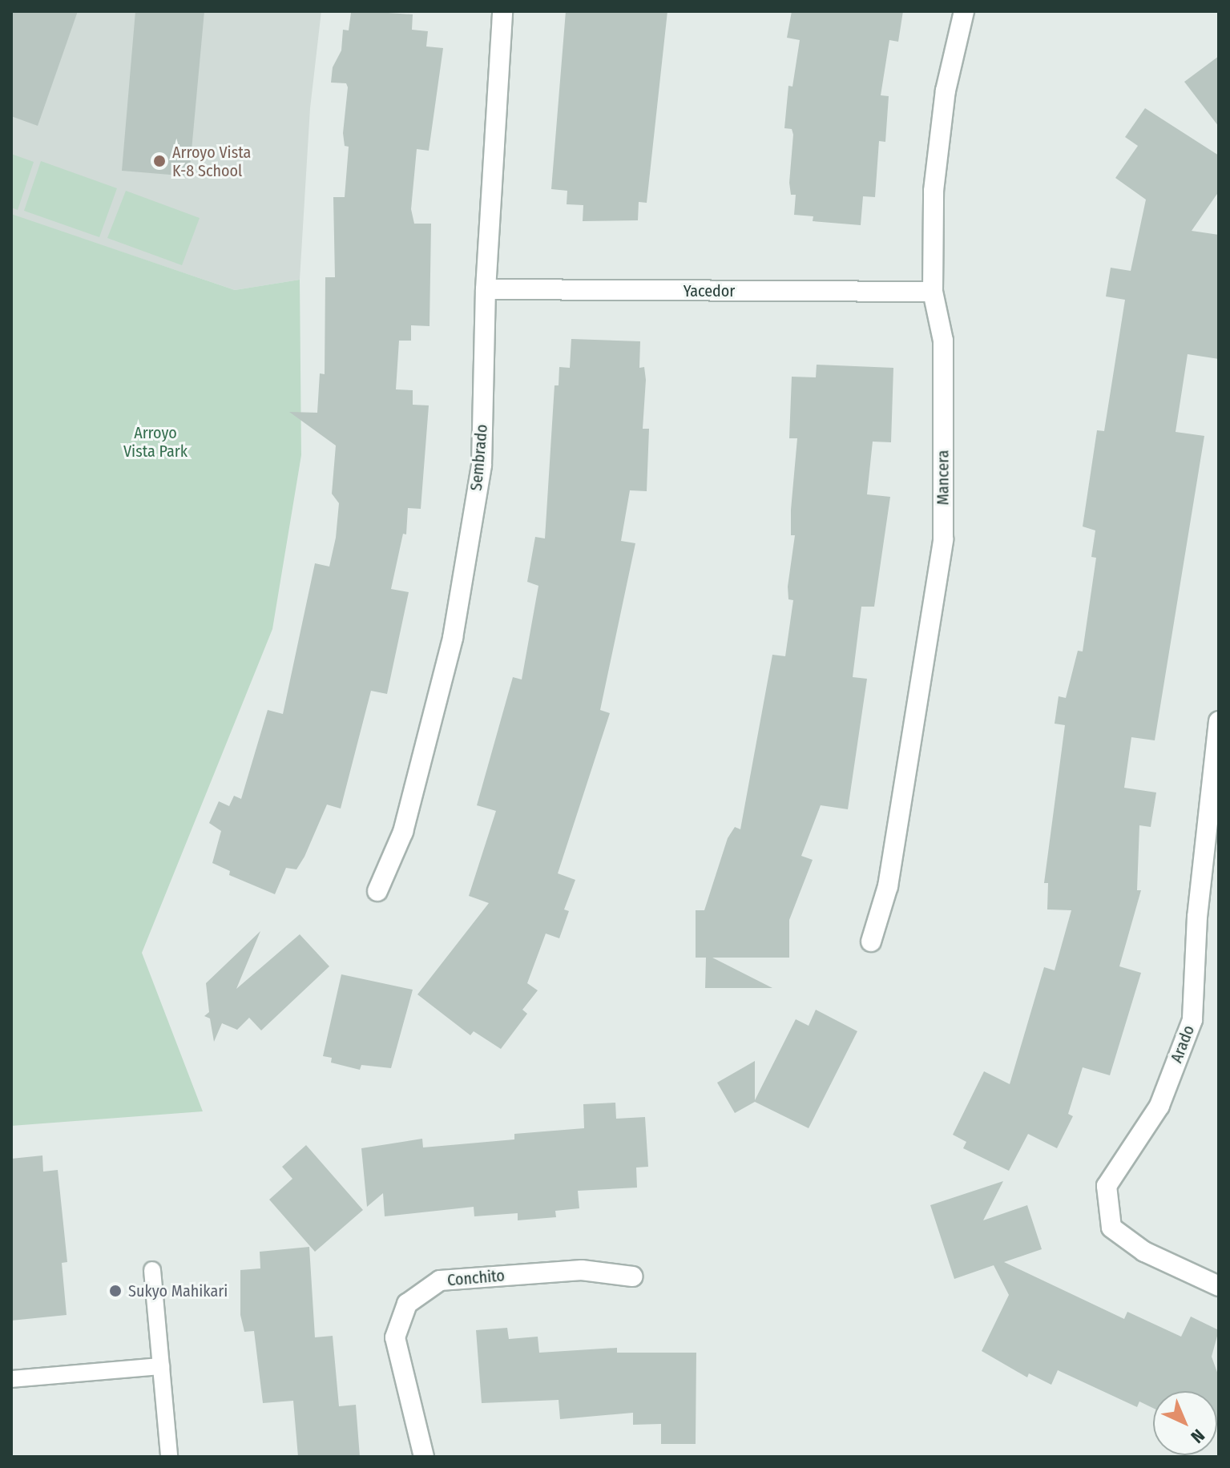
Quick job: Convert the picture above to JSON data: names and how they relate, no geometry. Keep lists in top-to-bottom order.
{
  "streets": {
    "street": [
      "Yacedor",
      "Sembrado",
      "Mancera",
      "Arado",
      "Conchito"
    ]
  },
  "crossings": [
    ["Yacedor", "Sembrado"],
    ["Yacedor", "Mancera"]
  ],
  "parks": ["Arroyo Vista Park"],
  "places": ["Arroyo Vista K-8 School", "Sukyo Mahikari"],
  "north": "bottom right"
}
